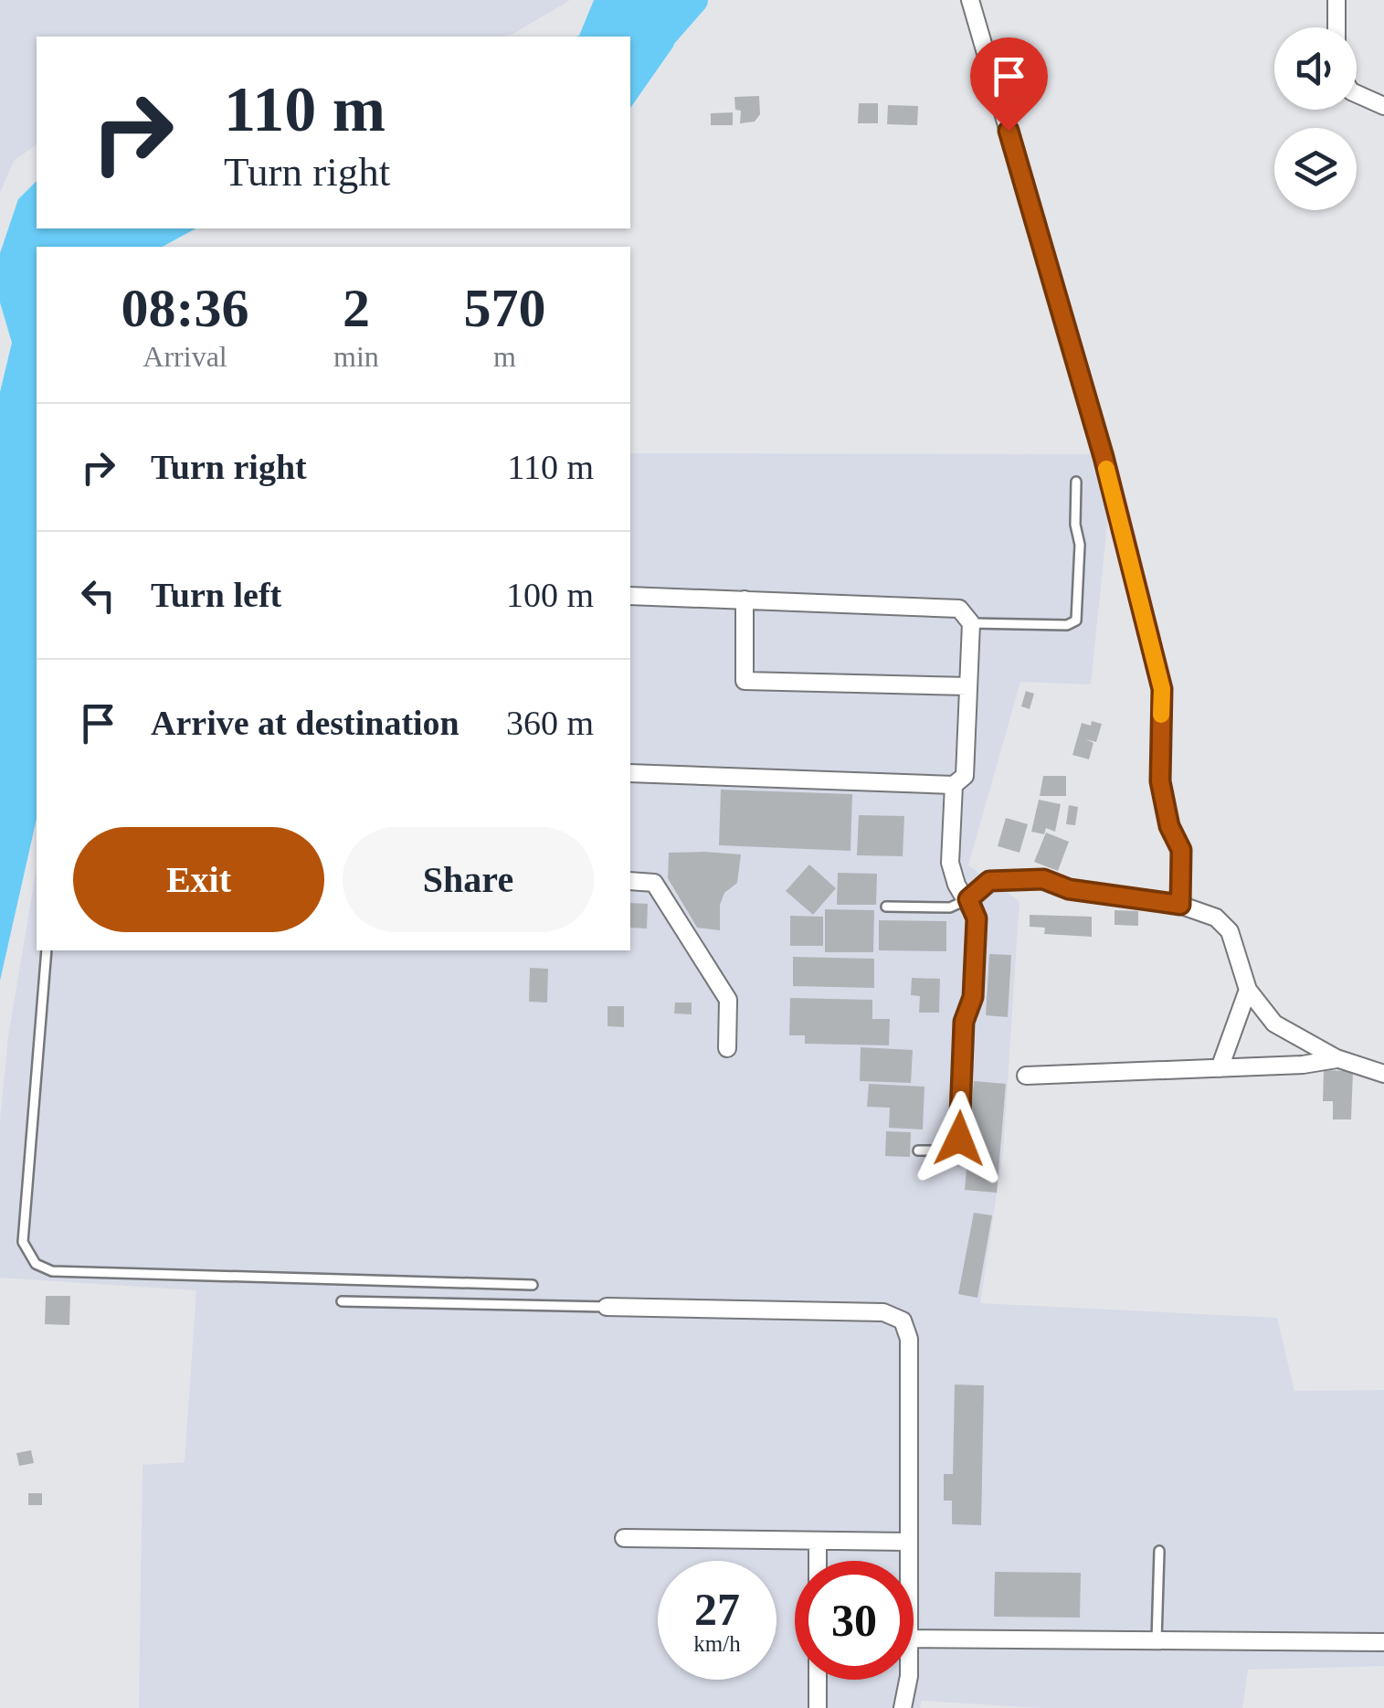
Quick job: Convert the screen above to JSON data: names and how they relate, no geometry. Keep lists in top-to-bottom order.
{
  "page": {
    "turn": ["110 m", "Turn right"],
    "eta": [
      "08:36",
      "Arrival",
      "2",
      "min",
      "570",
      "m"
    ],
    "list": [
      {
        "name": "Turn right",
        "value": "110 m"
      },
      {
        "name": "Turn left",
        "value": "100 m"
      },
      {
        "name": "Arrive at destination",
        "value": "360 m"
      }
    ],
    "buttons": ["Exit", "Share"],
    "speed": "27 km/h",
    "limit": "30"
  }
}
